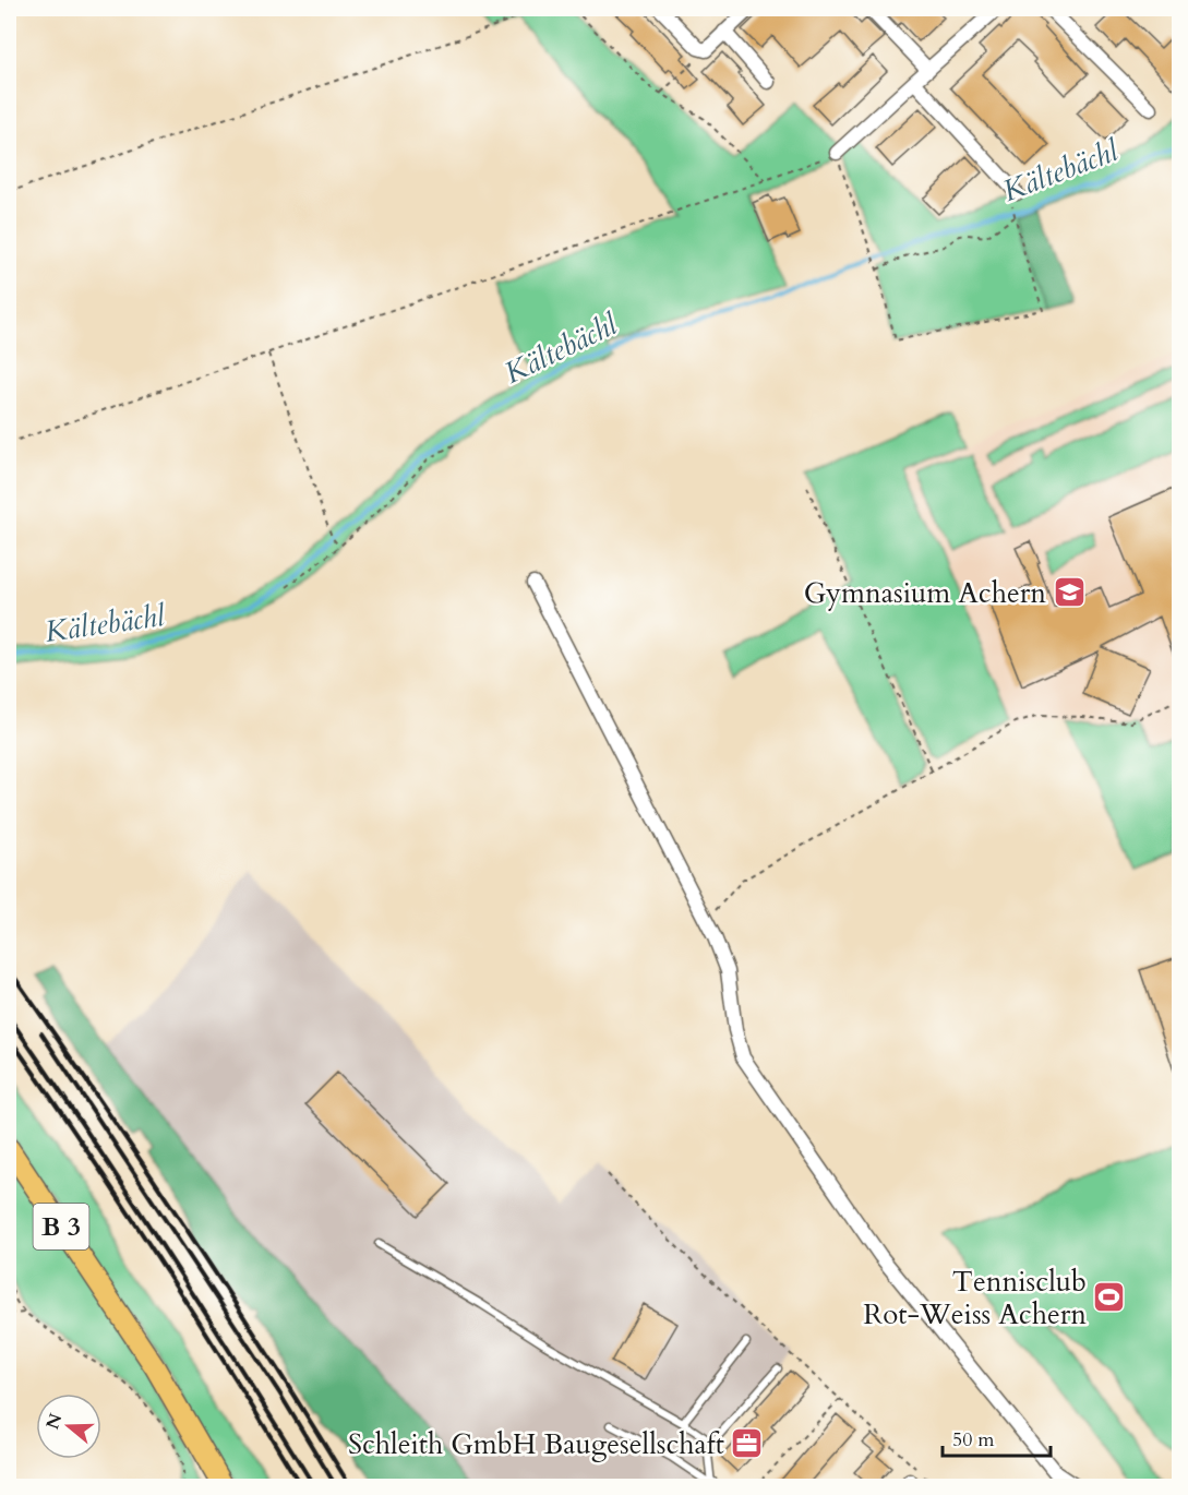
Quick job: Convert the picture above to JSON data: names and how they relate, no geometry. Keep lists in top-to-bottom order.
{
  "streets": {
    "main road": ["B 3"]
  },
  "water": ["Kältebächl"],
  "places": {
    "school or university": ["Gymnasium Achern"],
    "sports": ["Tennisclub Rot-Weiss Achern"],
    "office": ["Schleith GmbH Baugesellschaft"]
  },
  "scale_bar": "50 m",
  "north": "left"
}
